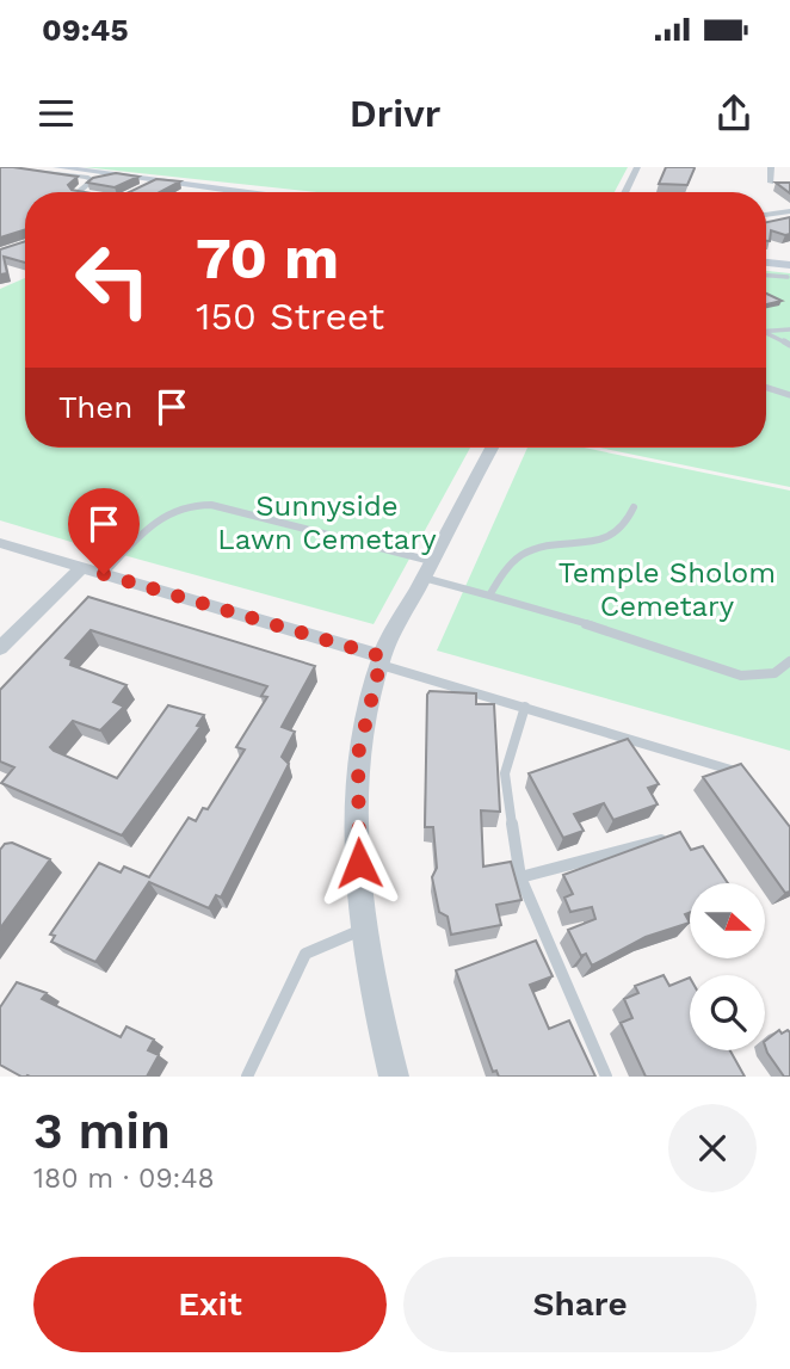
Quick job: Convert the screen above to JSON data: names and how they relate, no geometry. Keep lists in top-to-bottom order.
{
  "parks": ["Sunnyside Lawn Cemetary", "Temple Sholom Cemetary"],
  "north": "right",
  "page": {
    "status": "09:45",
    "header": "Drivr",
    "turn": ["70 m", "150 Street"],
    "then": "Then",
    "heading": ["3 min", "180 m · 09:48"],
    "buttons": ["Exit", "Share"]
  }
}
